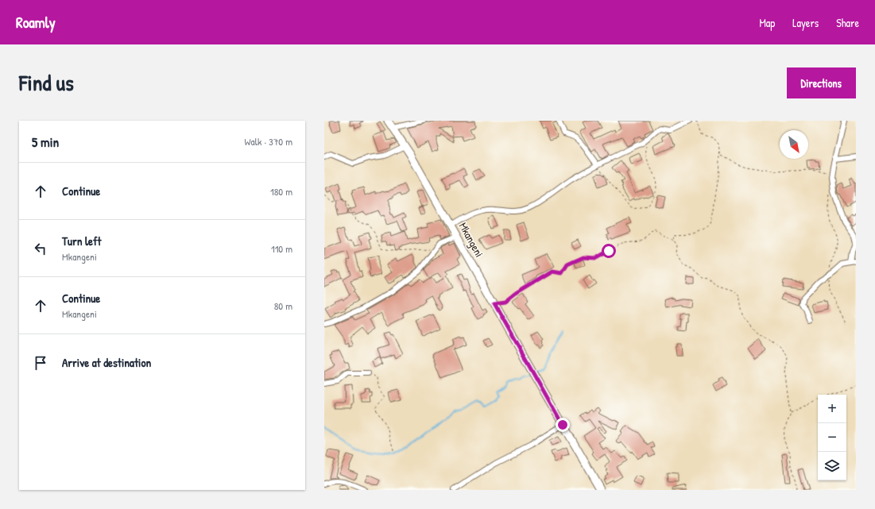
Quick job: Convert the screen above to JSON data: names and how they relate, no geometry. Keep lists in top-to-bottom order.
{
  "streets": {
    "street": ["Mkangeni"]
  },
  "north": "bottom right",
  "page": {
    "header": "Roamly",
    "nav": ["Map", "Layers", "Share"],
    "title": "Find us",
    "buttons": "Directions",
    "heading": ["5 min", "Walk · 370 m"],
    "list": [
      ["Continue", "180 m"],
      ["Turn left", "Mkangeni", "110 m"],
      ["Continue", "Mkangeni", "80 m"],
      "Arrive at destination"
    ],
    "map_buttons": ["+", "−"]
  }
}
